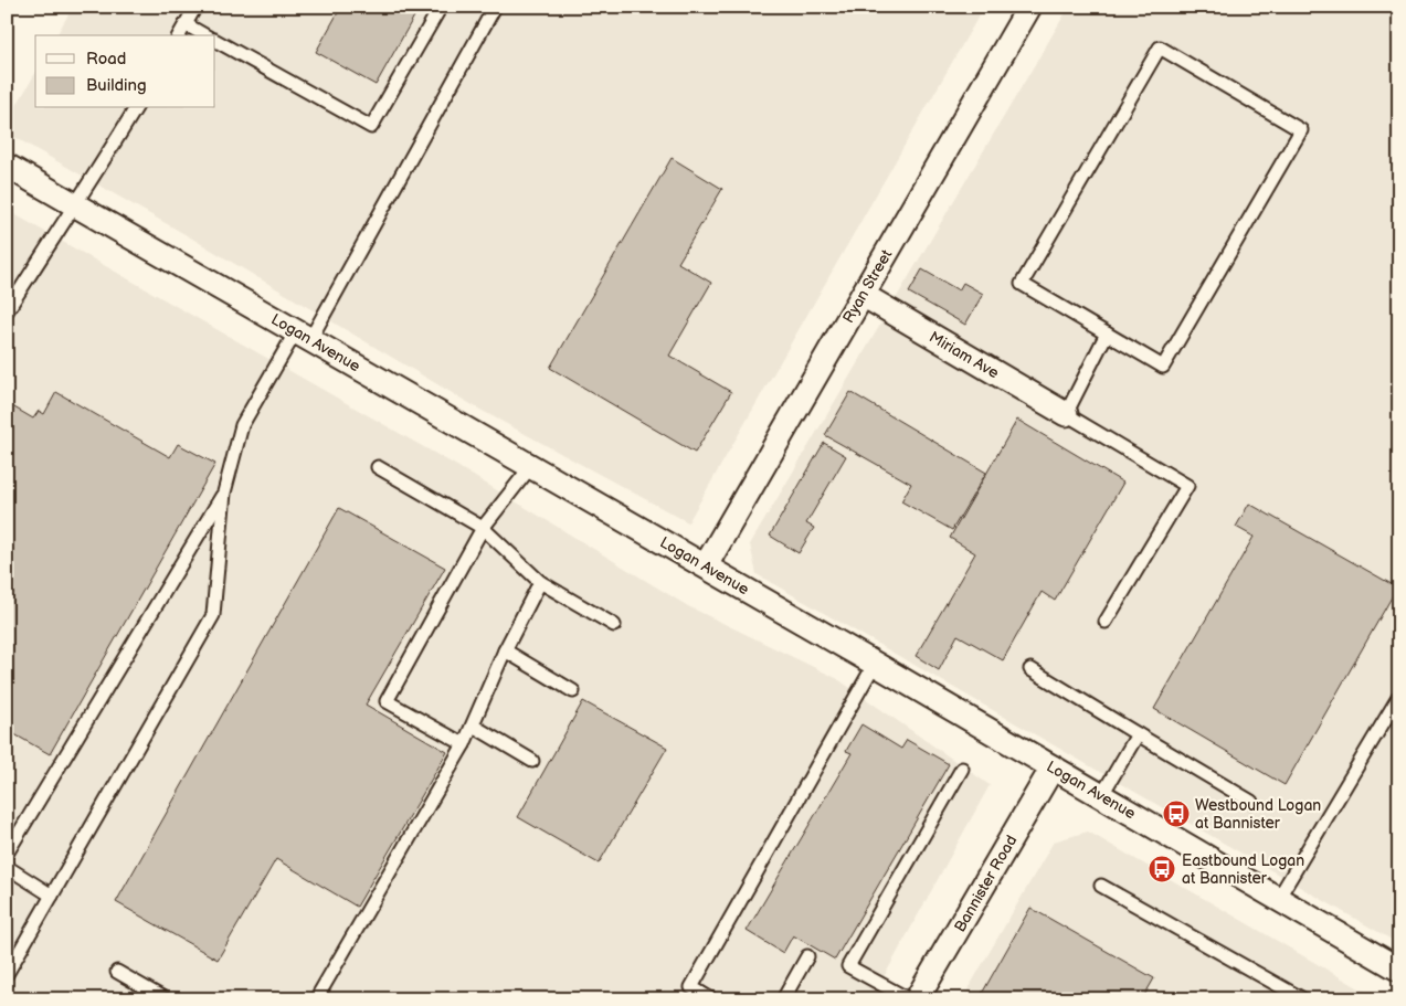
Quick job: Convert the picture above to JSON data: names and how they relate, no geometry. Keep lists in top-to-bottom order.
{
  "streets": {
    "street": [
      "Ryan Street",
      "Logan Avenue",
      "Miriam Ave",
      "Bannister Road"
    ]
  },
  "crossings": [
    ["Ryan Street", "Logan Avenue"],
    ["Ryan Street", "Miriam Ave"],
    ["Logan Avenue", "Bannister Road"]
  ],
  "places": {
    "bus stop": ["Westbound Logan at Bannister", "Eastbound Logan at Bannister"]
  },
  "legend": ["Road", "Building"]
}
